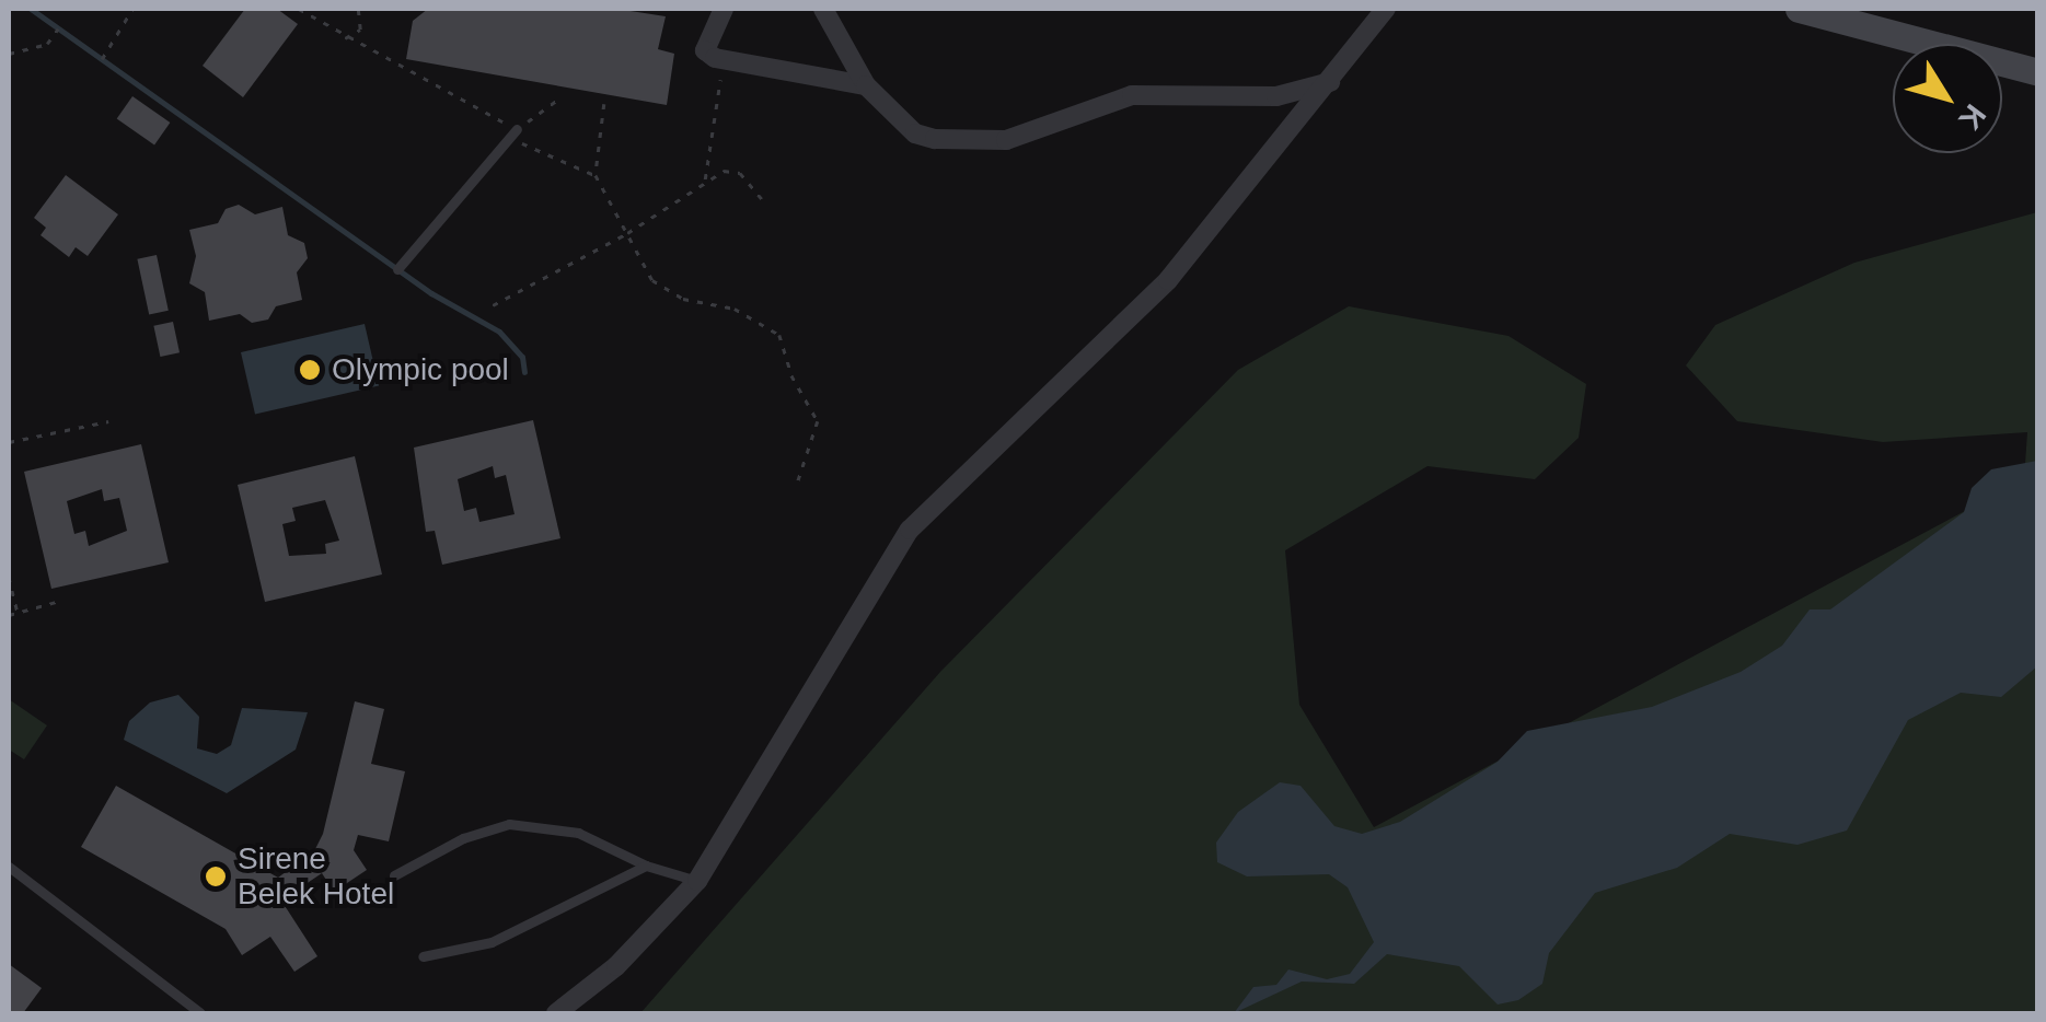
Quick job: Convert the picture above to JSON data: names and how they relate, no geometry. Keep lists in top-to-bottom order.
{
  "places": ["Olympic pool", "Sirene Belek Hotel"],
  "north": "bottom right"
}
